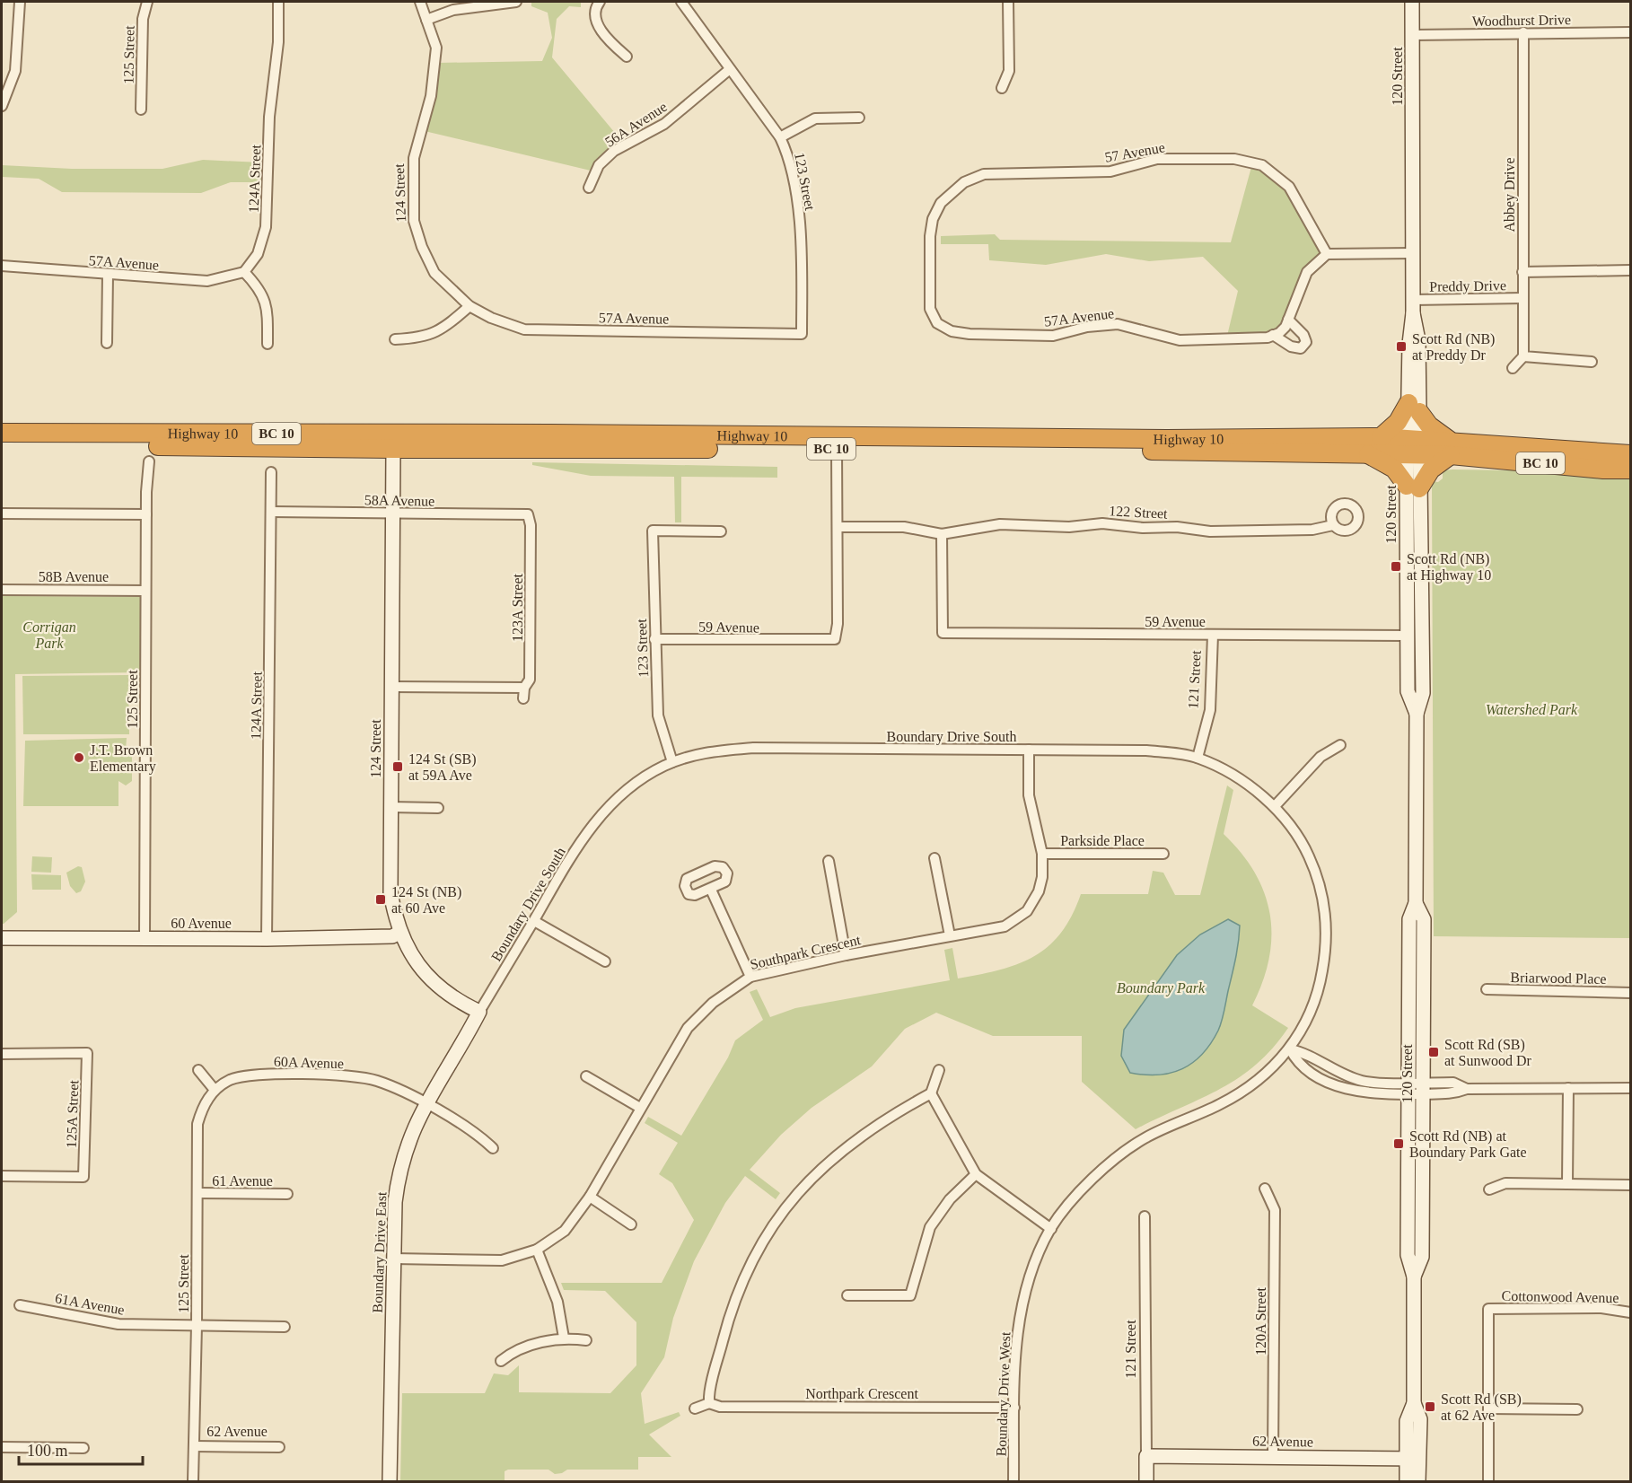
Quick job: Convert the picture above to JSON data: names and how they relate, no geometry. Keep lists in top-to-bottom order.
{
  "streets": {
    "highway": ["Highway 10", "BC 10"],
    "street": [
      "Woodhurst Drive",
      "125 Street",
      "120 Street",
      "56A Avenue",
      "57 Avenue",
      "124A Street",
      "123 Street",
      "124 Street",
      "Abbey Drive",
      "57A Avenue",
      "Preddy Drive",
      "58A Avenue",
      "122 Street",
      "58B Avenue",
      "123A Street",
      "59 Avenue",
      "121 Street",
      "Boundary Drive South",
      "Parkside Place",
      "60 Avenue",
      "Southpark Crescent",
      "Briarwood Place",
      "60A Avenue",
      "125A Street",
      "61 Avenue",
      "Boundary Drive East",
      "Cottonwood Avenue",
      "61A Avenue",
      "120A Street",
      "Northpark Crescent",
      "Boundary Drive West",
      "62 Avenue"
    ]
  },
  "crossings": [
    ["Woodhurst Drive", "120 Street"],
    ["Woodhurst Drive", "Abbey Drive"],
    ["125 Street", "58B Avenue"],
    ["125 Street", "60 Avenue"],
    ["125 Street", "60A Avenue"],
    ["125 Street", "61 Avenue"],
    ["125 Street", "61A Avenue"],
    ["125 Street", "62 Avenue"],
    ["120 Street", "Preddy Drive"],
    ["120 Street", "Highway 10"],
    ["120 Street", "59 Avenue"],
    ["120 Street", "62 Avenue"],
    ["56A Avenue", "123 Street"],
    ["57 Avenue", "57A Avenue"],
    ["124A Street", "57A Avenue"],
    ["124A Street", "58A Avenue"],
    ["124A Street", "60 Avenue"],
    ["123 Street", "57A Avenue"],
    ["123 Street", "59 Avenue"],
    ["123 Street", "Boundary Drive South"],
    ["124 Street", "57A Avenue"],
    ["124 Street", "Highway 10"],
    ["124 Street", "58A Avenue"],
    ["124 Street", "123A Street"],
    ["124 Street", "Boundary Drive South"],
    ["124 Street", "60 Avenue"],
    ["124 Street", "Boundary Drive East"],
    ["Abbey Drive", "Preddy Drive"],
    ["58A Avenue", "123A Street"],
    ["122 Street", "59 Avenue"],
    ["59 Avenue", "121 Street"],
    ["121 Street", "Boundary Drive South"],
    ["121 Street", "62 Avenue"],
    ["Boundary Drive South", "Southpark Crescent"],
    ["Boundary Drive South", "Boundary Drive East"],
    ["Boundary Drive South", "Boundary Drive West"],
    ["Parkside Place", "Southpark Crescent"],
    ["Southpark Crescent", "Boundary Drive East"],
    ["60A Avenue", "Boundary Drive East"],
    ["120A Street", "62 Avenue"],
    ["Northpark Crescent", "Boundary Drive West"]
  ],
  "parks": ["Corrigan Park", "Watershed Park", "Boundary Park"],
  "places": {
    "transit": [
      "Scott Rd (NB) at Preddy Dr",
      "Scott Rd (NB) at Highway 10",
      "124 St (SB) at 59A Ave",
      "124 St (NB) at 60 Ave",
      "Scott Rd (SB) at Sunwood Dr",
      "Scott Rd (NB) at Boundary Park Gate",
      "Scott Rd (SB) at 62 Ave"
    ],
    "other": ["J.T. Brown Elementary"]
  },
  "scale_bar": "100 m"
}
